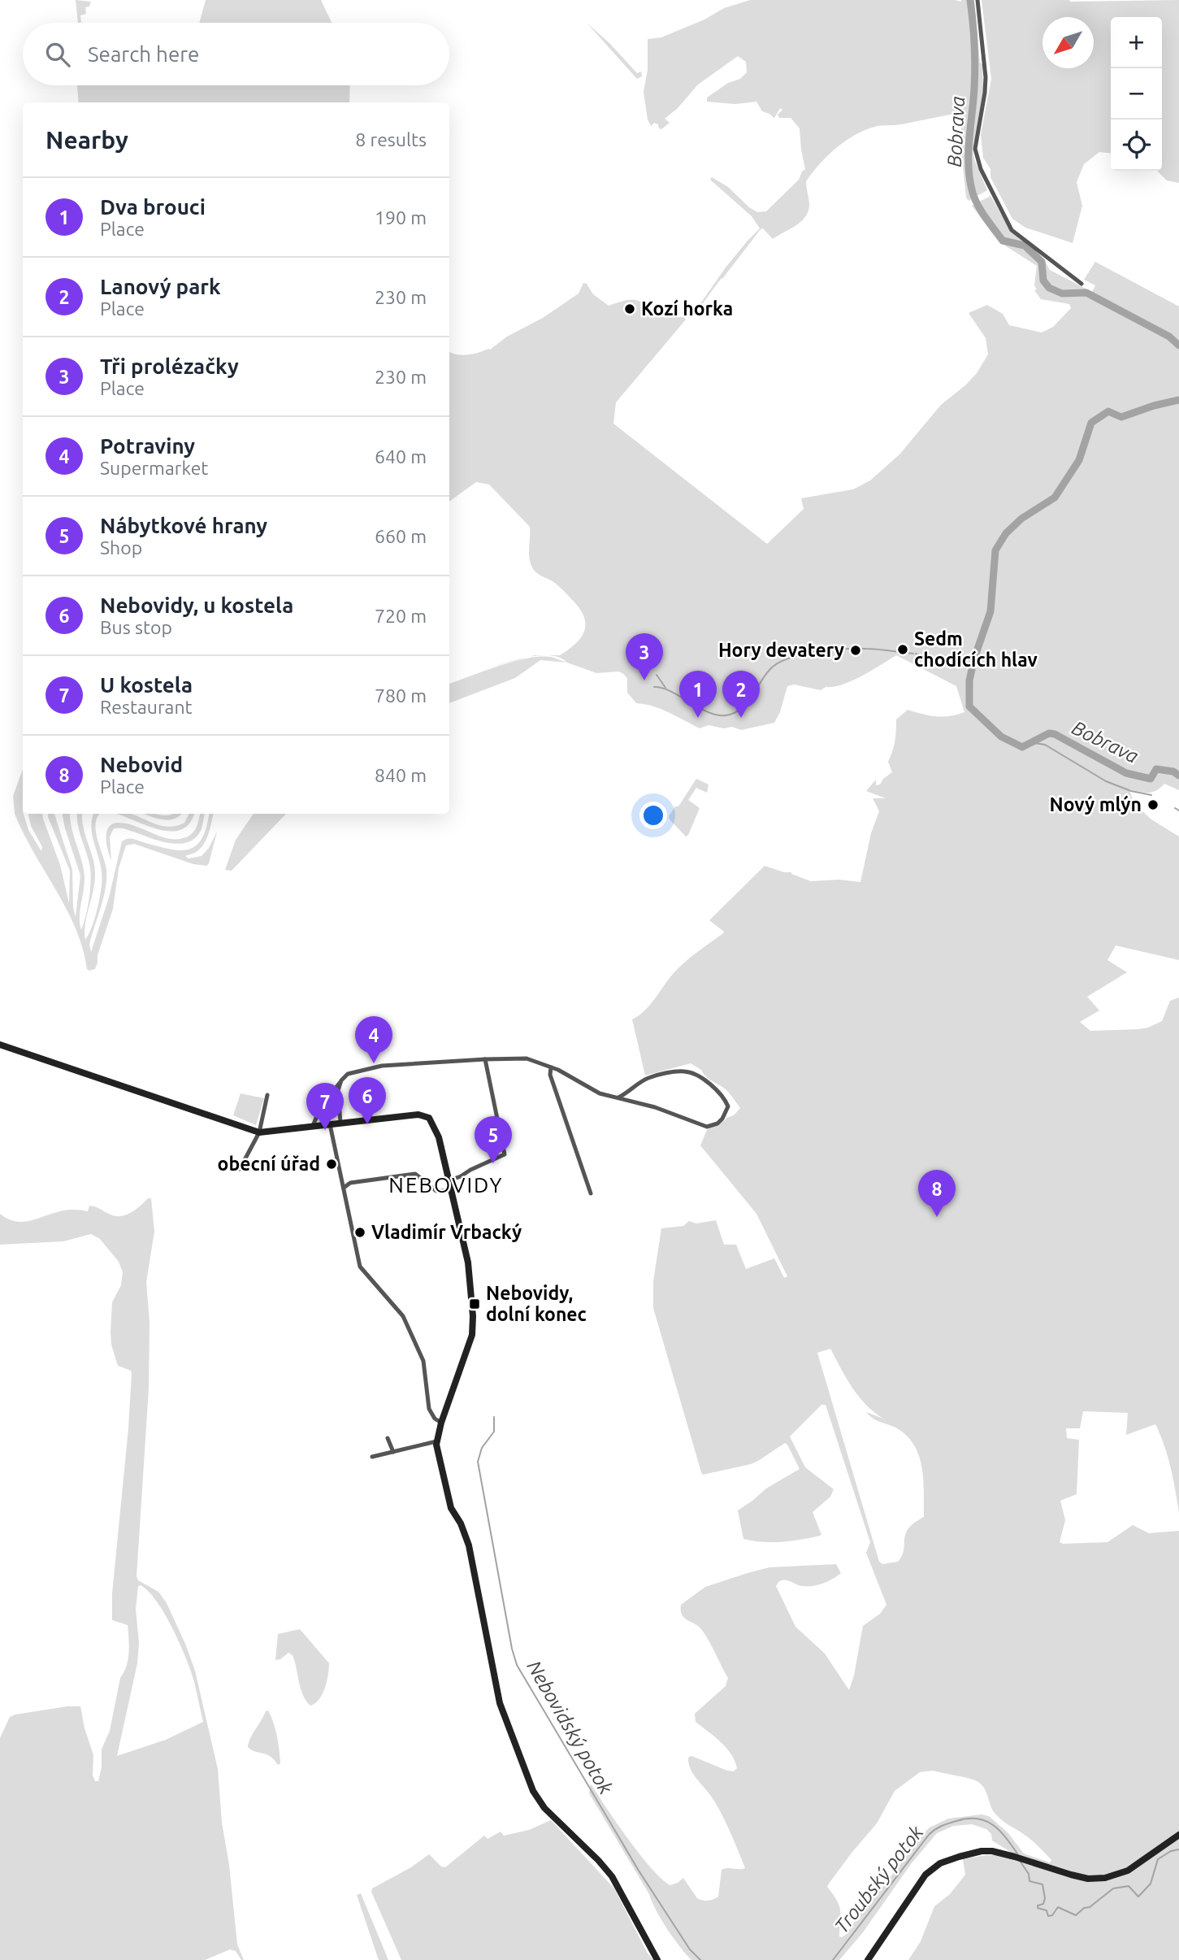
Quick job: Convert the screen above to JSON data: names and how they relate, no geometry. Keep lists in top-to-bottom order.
{
  "districts": ["NEBOVIDY"],
  "water": ["Bobrava", "Nebovidský potok", "Troubský potok"],
  "places": {
    "other": [
      "Kozí horka",
      "Sedm chodících hlav",
      "Hory devatery",
      "Nový mlýn",
      "obecní úřad",
      "Vladimír Vrbacký"
    ],
    "transit": ["Nebovidy, dolní konec"]
  },
  "north": "bottom left",
  "page": {
    "map_buttons": ["+", "−"],
    "search": "Search here",
    "heading": ["Nearby", "8 results"],
    "list": [
      {
        "mark": "1",
        "name": "Dva brouci",
        "note": "Place",
        "value": "190 m"
      },
      {
        "mark": "2",
        "name": "Lanový park",
        "note": "Place",
        "value": "230 m"
      },
      {
        "mark": "3",
        "name": "Tři prolézačky",
        "note": "Place",
        "value": "230 m"
      },
      {
        "mark": "4",
        "name": "Potraviny",
        "note": "Supermarket",
        "value": "640 m"
      },
      {
        "mark": "5",
        "name": "Nábytkové hrany",
        "note": "Shop",
        "value": "660 m"
      },
      {
        "mark": "6",
        "name": "Nebovidy, u kostela",
        "note": "Bus stop",
        "value": "720 m"
      },
      {
        "mark": "7",
        "name": "U kostela",
        "note": "Restaurant",
        "value": "780 m"
      },
      {
        "mark": "8",
        "name": "Nebovid",
        "note": "Place",
        "value": "840 m"
      }
    ],
    "pins": [
      "3",
      "1",
      "2",
      "4",
      "6",
      "7",
      "5",
      "8"
    ]
  }
}
